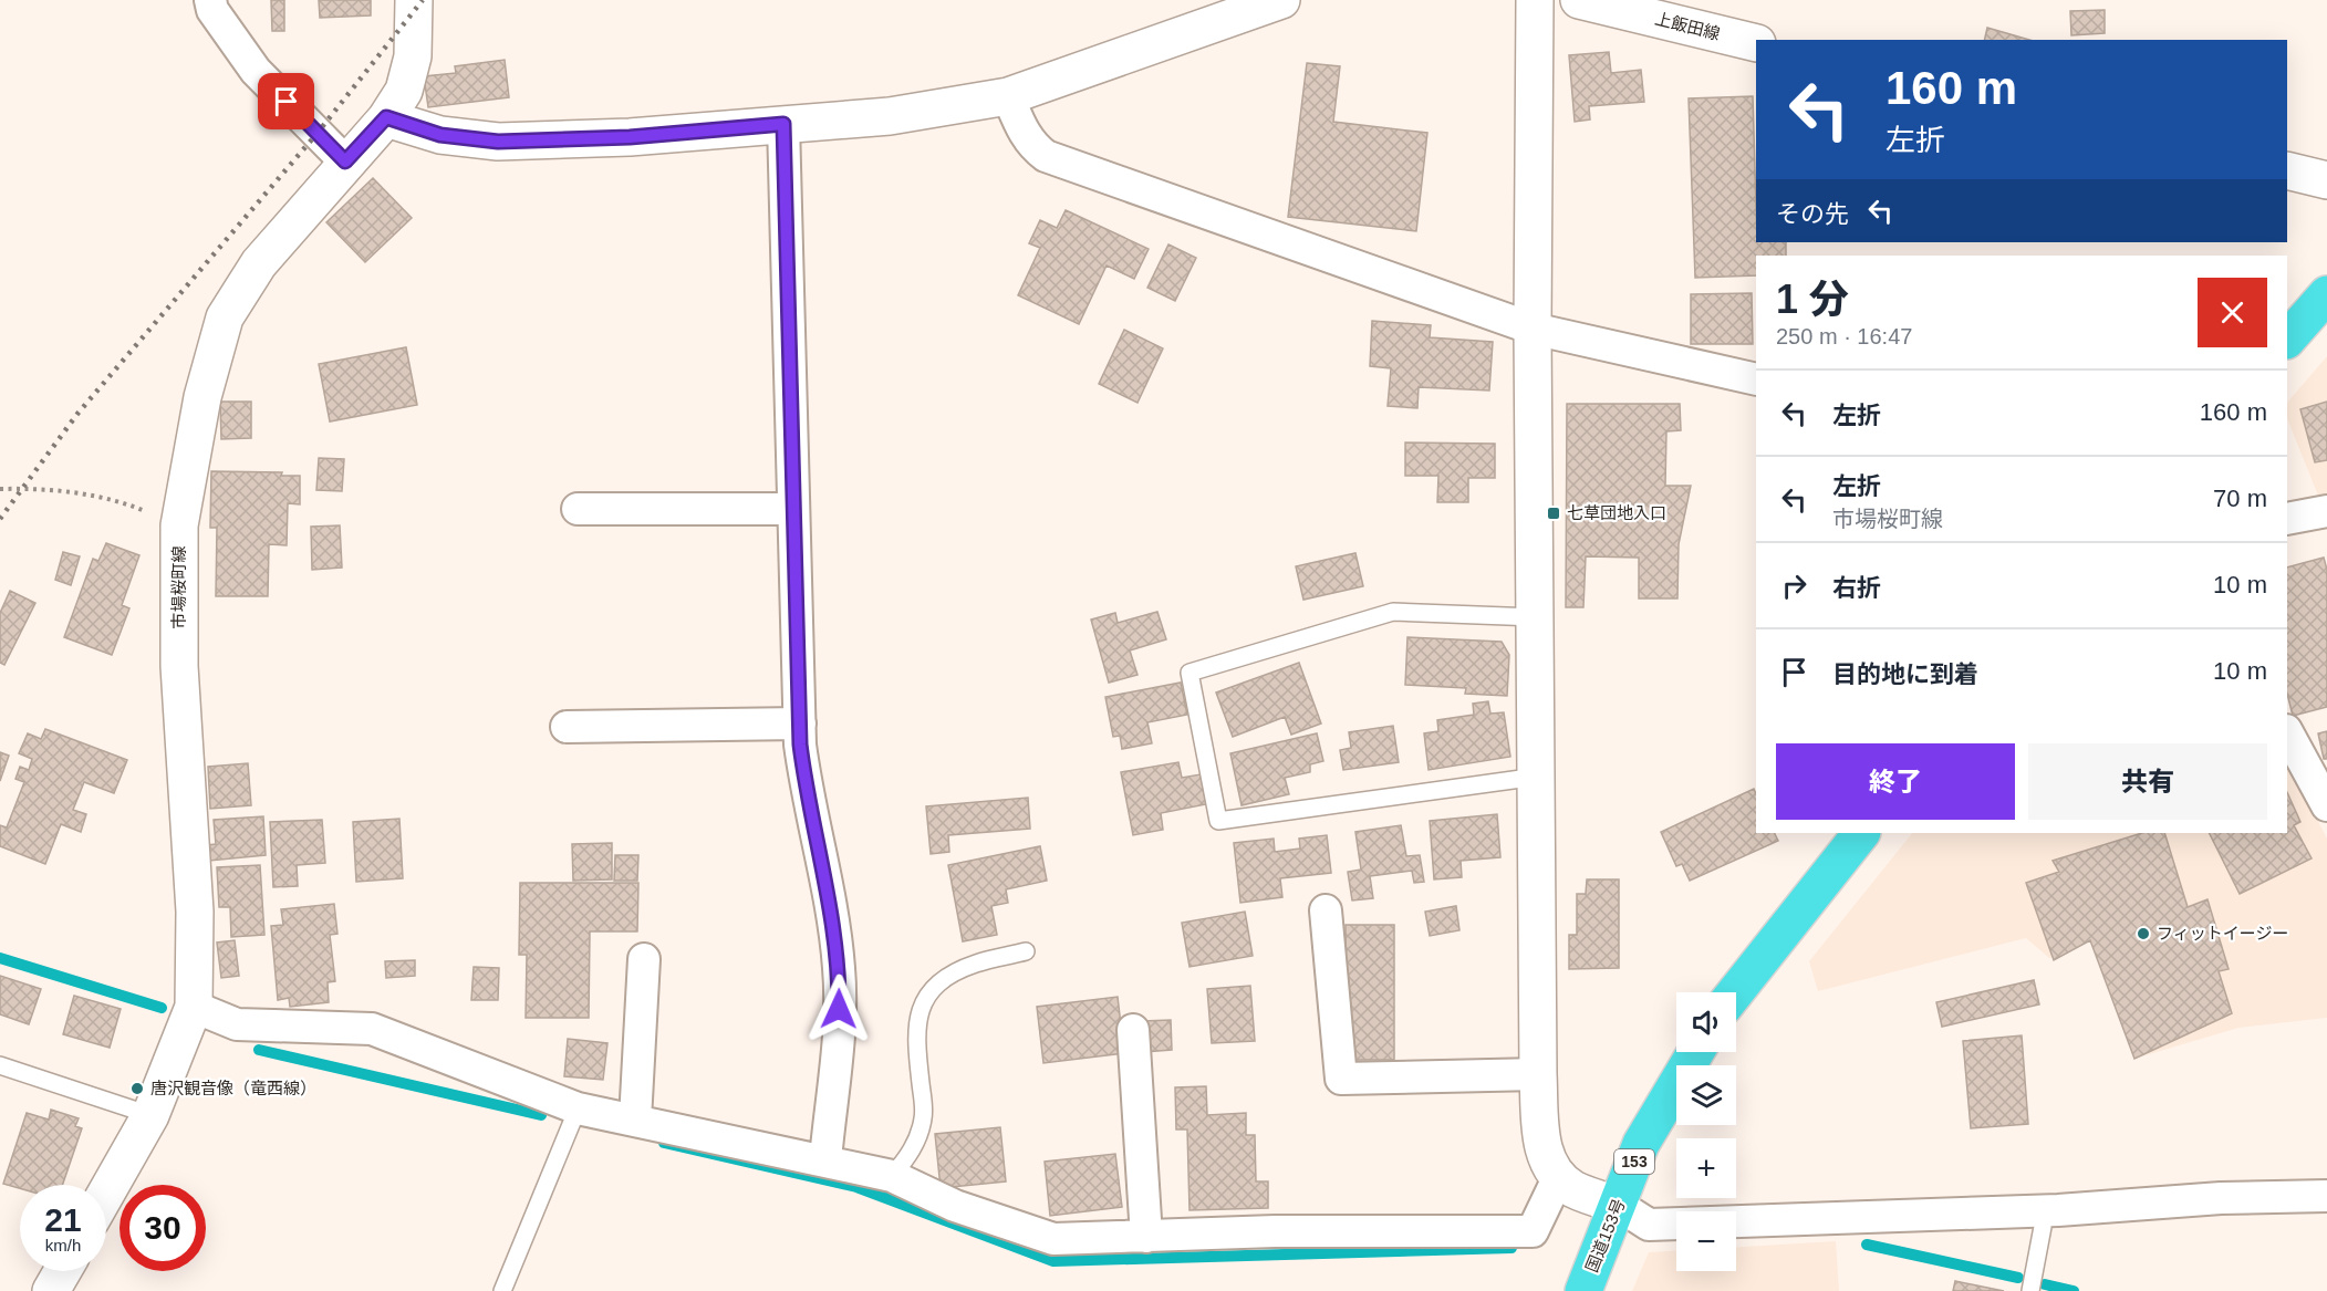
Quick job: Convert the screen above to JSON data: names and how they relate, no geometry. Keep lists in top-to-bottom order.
{
  "streets": {
    "highway": ["153", "国道153号"],
    "street": ["上飯田線", "市場桜町線"]
  },
  "places": {
    "transit": ["七草団地入口"],
    "other": ["フィットイージー", "唐沢観音像（竜西線）"]
  },
  "page": {
    "turn": ["160 m", "左折"],
    "then": "その先",
    "heading": ["1 分", "250 m · 16:47"],
    "list": [
      {
        "name": "左折",
        "value": "160 m"
      },
      {
        "name": "左折",
        "note": "市場桜町線",
        "value": "70 m"
      },
      {
        "name": "右折",
        "value": "10 m"
      },
      {
        "name": "目的地に到着",
        "value": "10 m"
      }
    ],
    "buttons": ["終了", "共有"],
    "map_buttons": ["+", "−"],
    "speed": "21 km/h",
    "limit": "30"
  }
}
